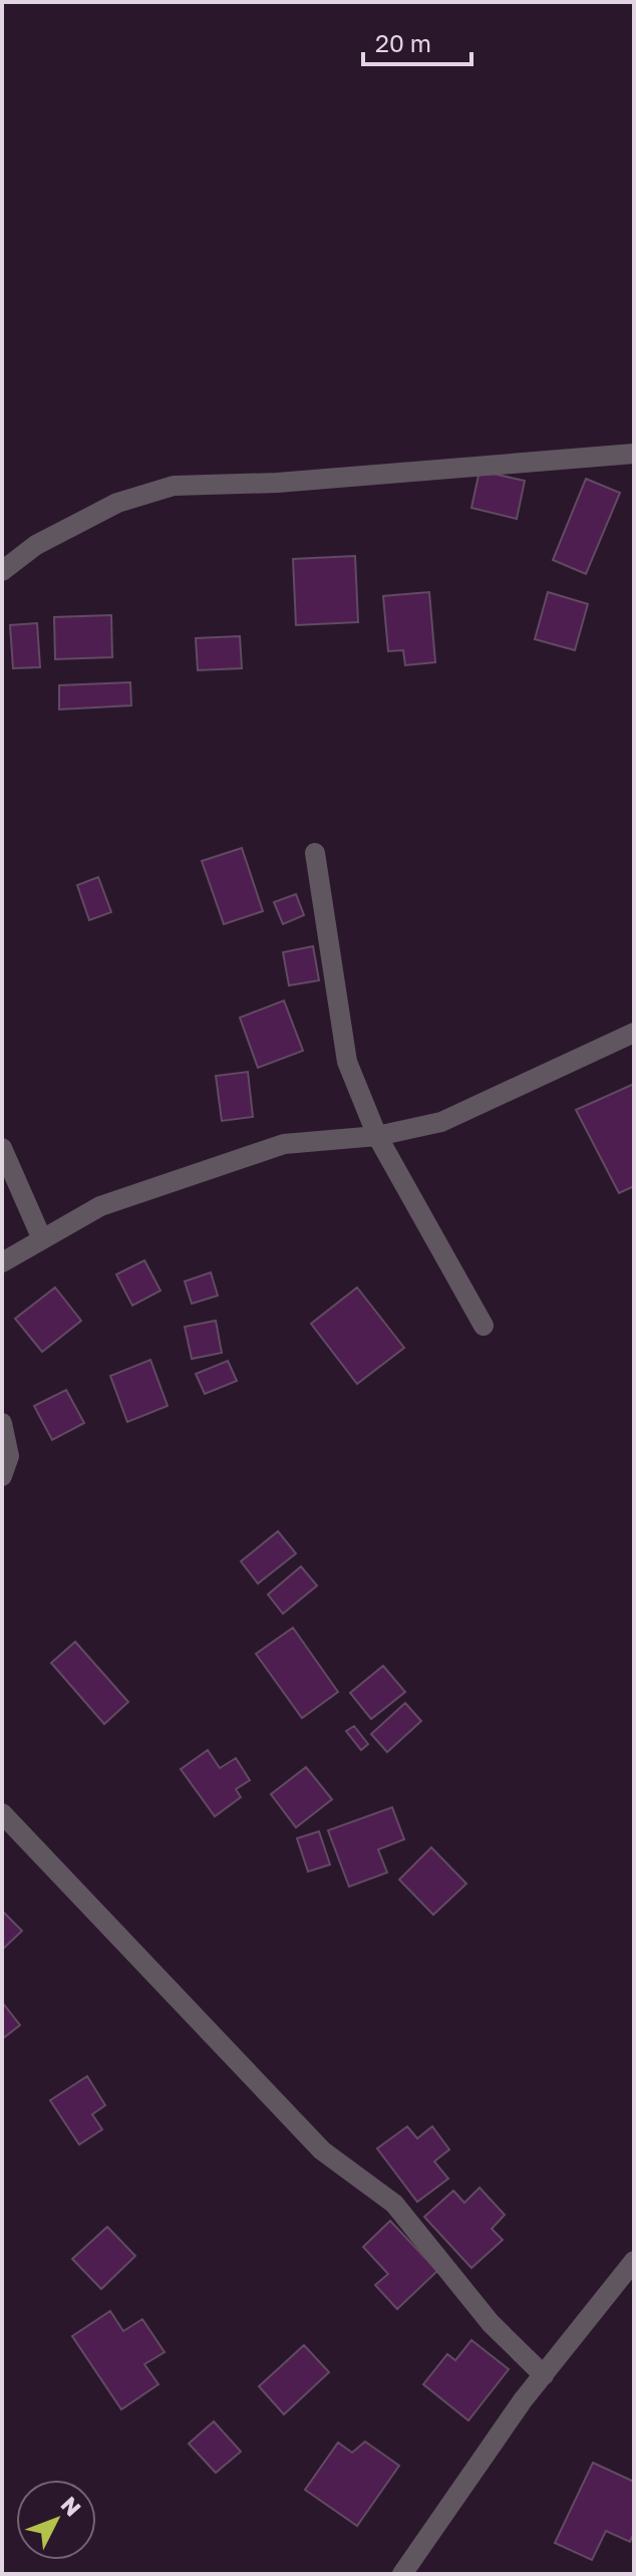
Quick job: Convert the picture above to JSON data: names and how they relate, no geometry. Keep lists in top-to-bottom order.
{
  "scale_bar": "20 m",
  "north": "top right"
}
